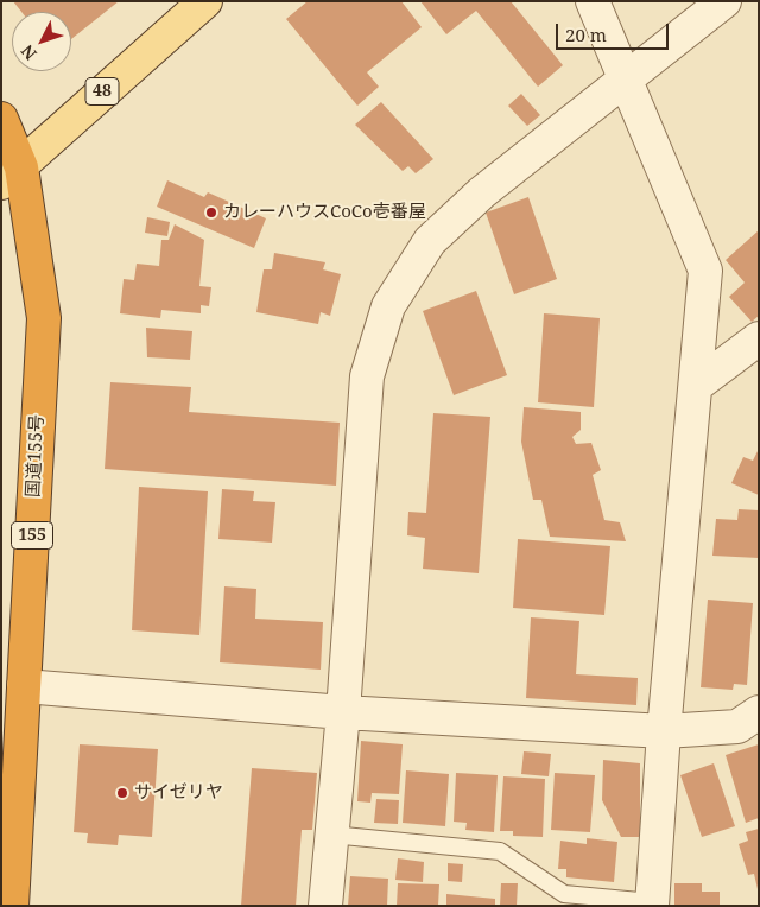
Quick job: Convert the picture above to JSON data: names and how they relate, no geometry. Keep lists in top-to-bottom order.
{
  "streets": {
    "highway": ["国道155号", "155"],
    "main road": ["48"]
  },
  "crossings": [
    ["48", "国道155号"]
  ],
  "places": ["カレーハウスCoCo壱番屋", "サイゼリヤ"],
  "scale_bar": "20 m",
  "north": "bottom left"
}
